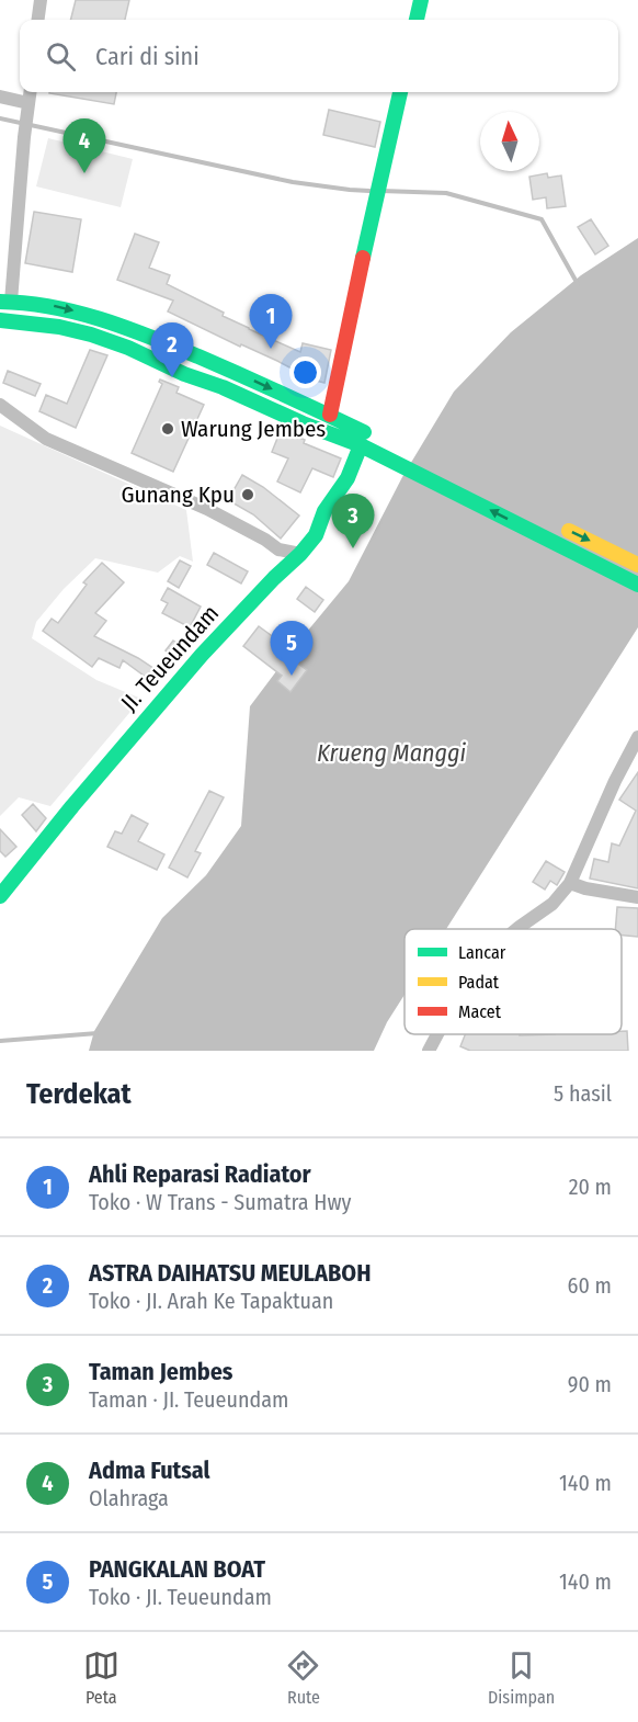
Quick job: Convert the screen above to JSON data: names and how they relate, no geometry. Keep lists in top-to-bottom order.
{
  "streets": {
    "main road": ["JI. Teueundam"]
  },
  "water": ["Krueng Manggi"],
  "places": ["Warung Jembes", "Gunang Kpu"],
  "legend": ["Lancar", "Padat", "Macet"],
  "north": "top",
  "page": {
    "search": "Cari di sini",
    "pins": [
      "4",
      "1",
      "2",
      "3",
      "5"
    ],
    "heading": ["Terdekat", "5 hasil"],
    "list": [
      {
        "mark": "1",
        "name": "Ahli Reparasi Radiator",
        "note": "Toko · W Trans - Sumatra Hwy",
        "value": "20 m"
      },
      {
        "mark": "2",
        "name": "ASTRA DAIHATSU MEULABOH",
        "note": "Toko · JI. Arah Ke Tapaktuan",
        "value": "60 m"
      },
      {
        "mark": "3",
        "name": "Taman Jembes",
        "note": "Taman · JI. Teueundam",
        "value": "90 m"
      },
      {
        "mark": "4",
        "name": "Adma Futsal",
        "note": "Olahraga",
        "value": "140 m"
      },
      {
        "mark": "5",
        "name": "PANGKALAN BOAT",
        "note": "Toko · JI. Teueundam",
        "value": "140 m"
      }
    ],
    "nav": ["Peta", "Rute", "Disimpan"]
  }
}
